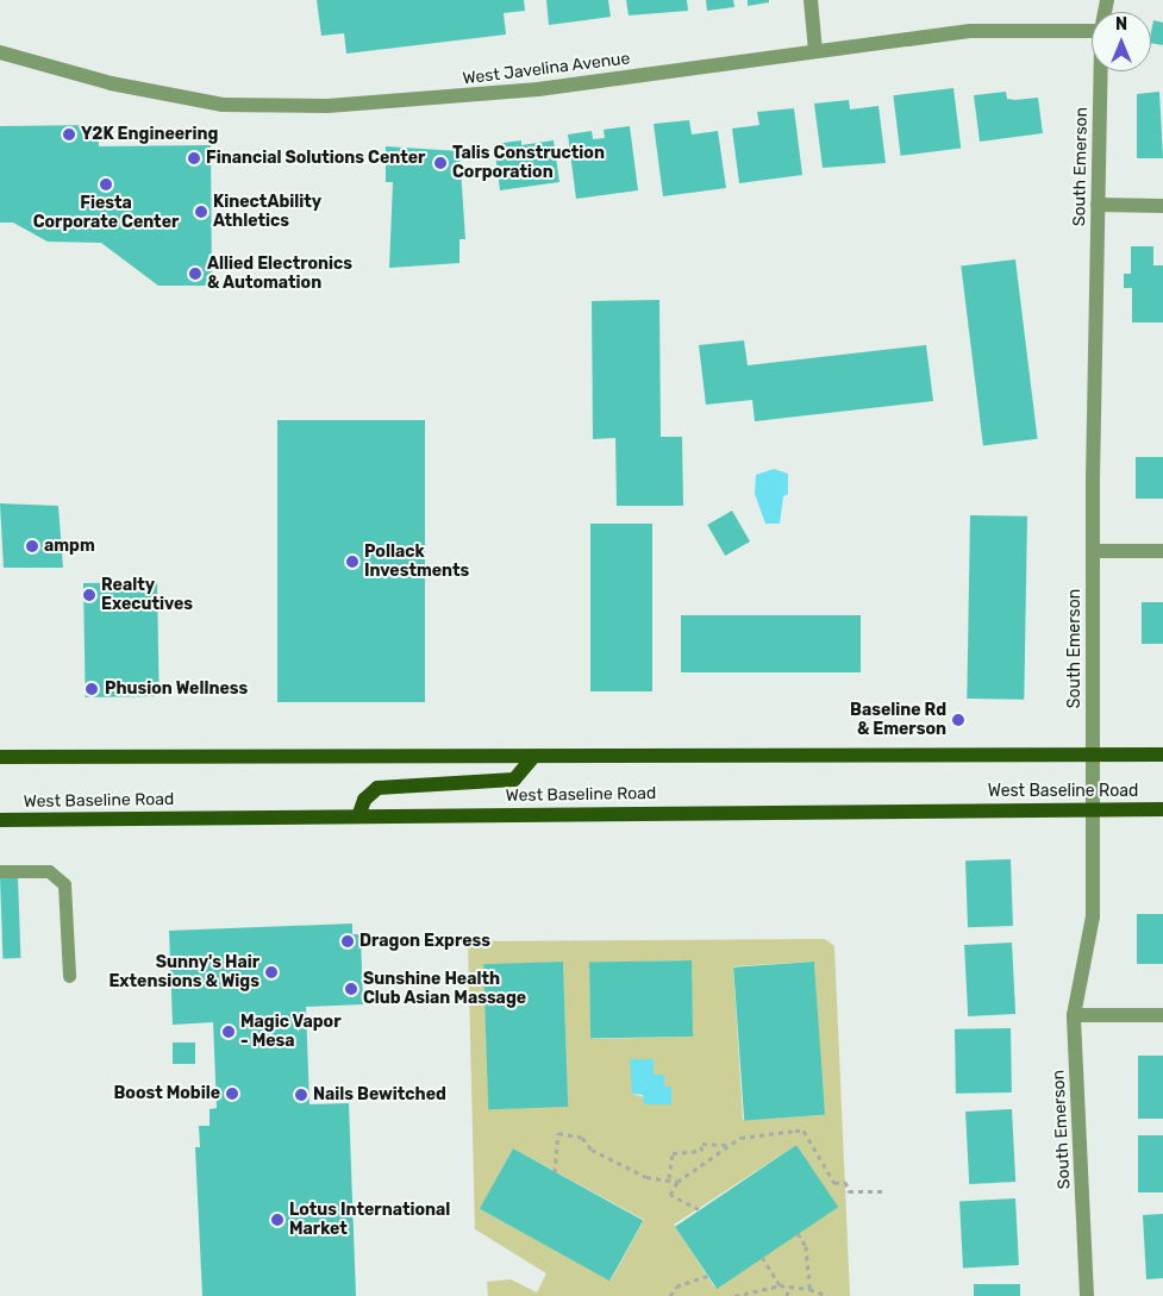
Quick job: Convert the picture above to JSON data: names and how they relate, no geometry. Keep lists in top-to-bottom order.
{
  "streets": {
    "main road": ["West Baseline Road"],
    "street": ["West Javelina Avenue", "South Emerson"]
  },
  "crossings": [
    ["South Emerson", "West Baseline Road"]
  ],
  "places": [
    "Y2K Engineering",
    "Financial Solutions Center",
    "Talis Construction Corporation",
    "Fiesta Corporate Center",
    "KinectAbility Athletics",
    "Allied Electronics & Automation",
    "ampm",
    "Pollack Investments",
    "Realty Executives",
    "Phusion Wellness",
    "Baseline Rd & Emerson",
    "Dragon Express",
    "Sunny's Hair Extensions & Wigs",
    "Sunshine Health Club Asian Massage",
    "Magic Vapor - Mesa",
    "Boost Mobile",
    "Nails Bewitched",
    "Lotus International Market"
  ],
  "north": "top"
}
